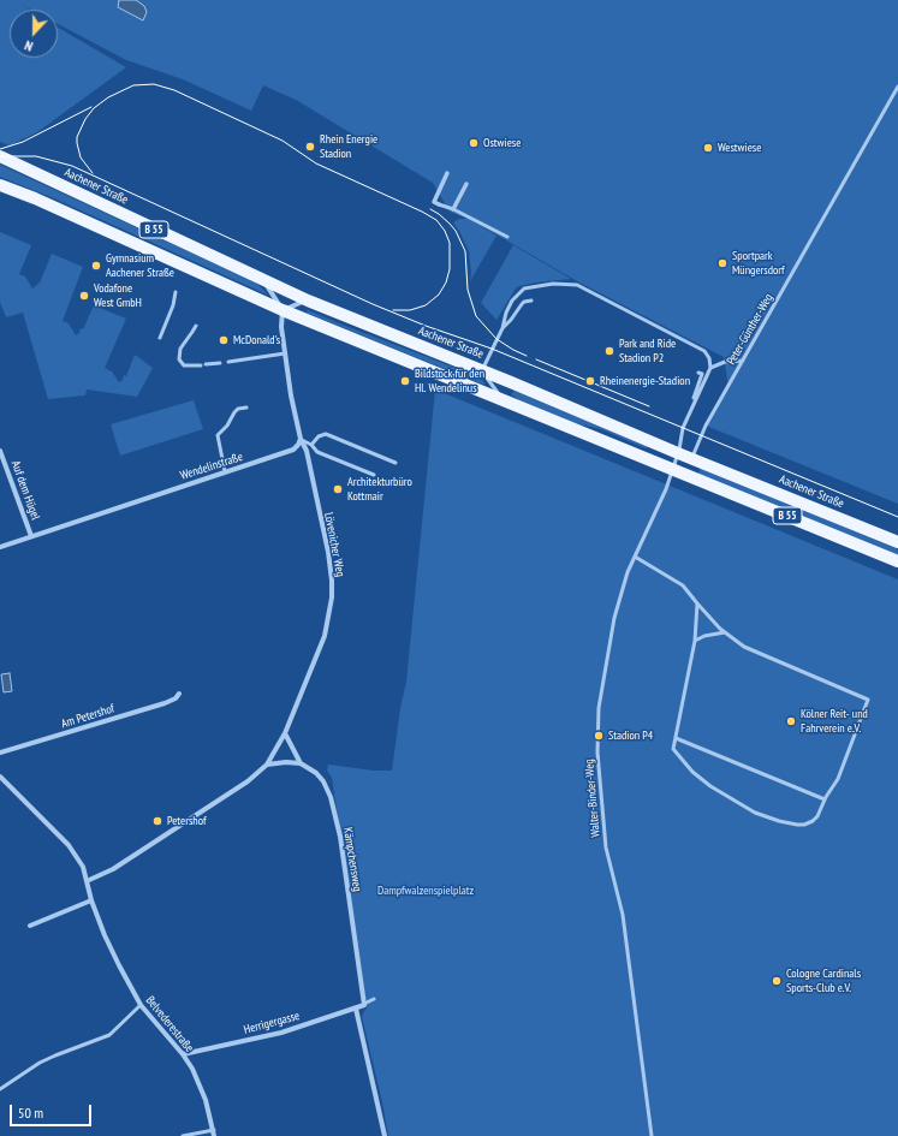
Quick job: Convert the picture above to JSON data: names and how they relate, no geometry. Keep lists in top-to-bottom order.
{
  "streets": {
    "main road": ["Aachener Straße", "B 55"],
    "street": [
      "Wendelinstraße",
      "Auf dem Hügel",
      "Lövenicher Weg",
      "Am Petershof",
      "Kämpchensweg",
      "Herrigergasse",
      "Belvederestraße"
    ],
    "lane": ["Peter-Günther-Weg", "Walter-Binder-Weg"]
  },
  "crossings": [
    ["Aachener Straße", "Peter-Günther-Weg"],
    ["Aachener Straße", "Walter-Binder-Weg"],
    ["B 55", "Walter-Binder-Weg"],
    ["Wendelinstraße", "Auf dem Hügel"],
    ["Wendelinstraße", "Lövenicher Weg"],
    ["Lövenicher Weg", "Belvederestraße"],
    ["Kämpchensweg", "Herrigergasse"],
    ["Herrigergasse", "Belvederestraße"]
  ],
  "parks": ["Dampfwalzenspielplatz"],
  "places": [
    "Ostwiese",
    "Rhein Energie Stadion",
    "Westwiese",
    "Sportpark Müngersdorf",
    "Gymnasium Aachener Straße",
    "Vodafone West GmbH",
    "McDonald's",
    "Park and Ride Stadion P2",
    "Bildstock für den Hl. Wendelinus",
    "Rheinenergie-Stadion",
    "Architekturbüro Kottmair",
    "Kölner Reit- und Fahrverein e.V.",
    "Stadion P4",
    "Petershof",
    "Cologne Cardinals Sports-Club e.V."
  ],
  "scale_bar": "50 m",
  "north": "bottom"
}
